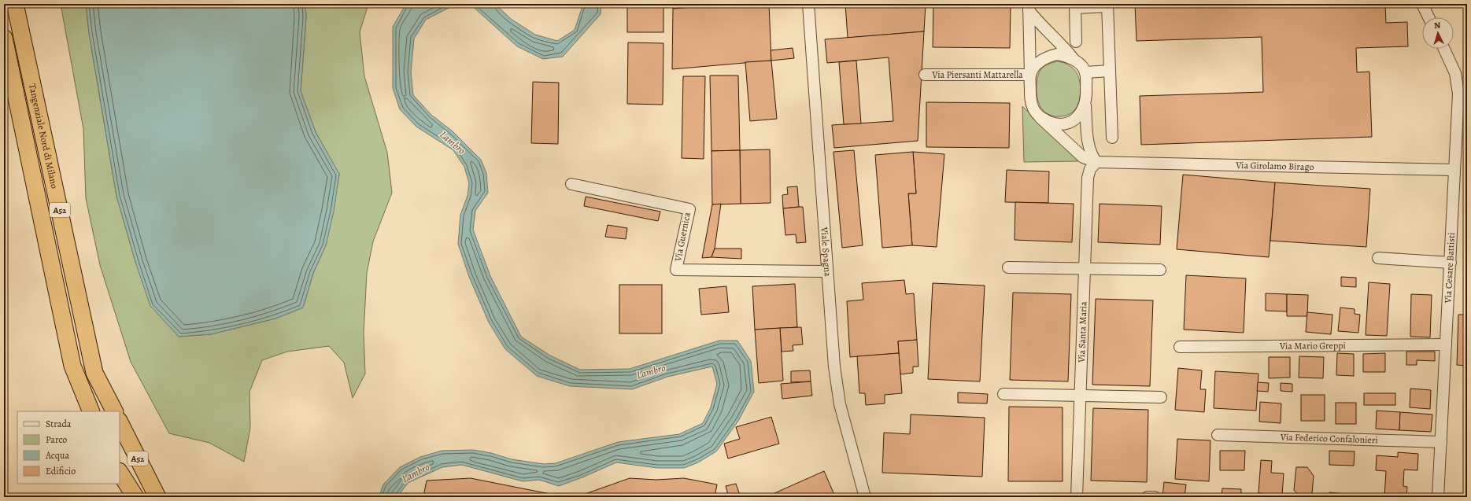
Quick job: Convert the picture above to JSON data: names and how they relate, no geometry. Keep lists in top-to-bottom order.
{
  "streets": {
    "highway": ["Tangenziale Nord di Milano", "A52"],
    "street": [
      "Via Piersanti Mattarella",
      "Via Girolamo Birago",
      "Via Guernica",
      "Viale Spagna",
      "Via Cesare Battisti",
      "Via Santa Maria",
      "Via Mario Greppi",
      "Via Federico Confalonieri"
    ]
  },
  "crossings": [
    ["Via Piersanti Mattarella", "Via Girolamo Birago"],
    ["Via Girolamo Birago", "Via Cesare Battisti"],
    ["Via Girolamo Birago", "Via Santa Maria"],
    ["Via Guernica", "Viale Spagna"],
    ["Via Cesare Battisti", "Via Mario Greppi"],
    ["Via Cesare Battisti", "Via Federico Confalonieri"]
  ],
  "water": ["Lambro"],
  "legend": [
    "Strada",
    "Parco",
    "Acqua",
    "Edificio"
  ],
  "north": "top"
}
